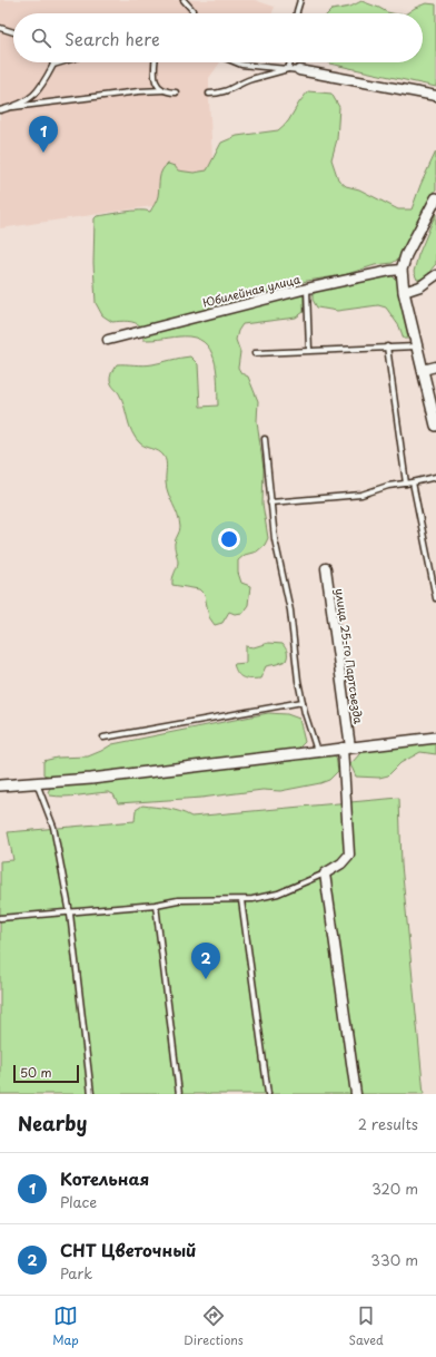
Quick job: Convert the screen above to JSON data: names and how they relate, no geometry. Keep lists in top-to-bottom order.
{
  "streets": {
    "street": ["Юбилейная улица", "улица 25-го Партсъезда"]
  },
  "scale_bar": "50 m",
  "page": {
    "search": "Search here",
    "pins": ["1", "2"],
    "scale": "50 m",
    "heading": ["Nearby", "2 results"],
    "list": [
      {
        "mark": "1",
        "name": "Котельная",
        "note": "Place",
        "value": "320 m"
      },
      {
        "mark": "2",
        "name": "СНТ Цветочный",
        "note": "Park",
        "value": "330 m"
      }
    ],
    "nav": ["Map", "Directions", "Saved"]
  }
}
